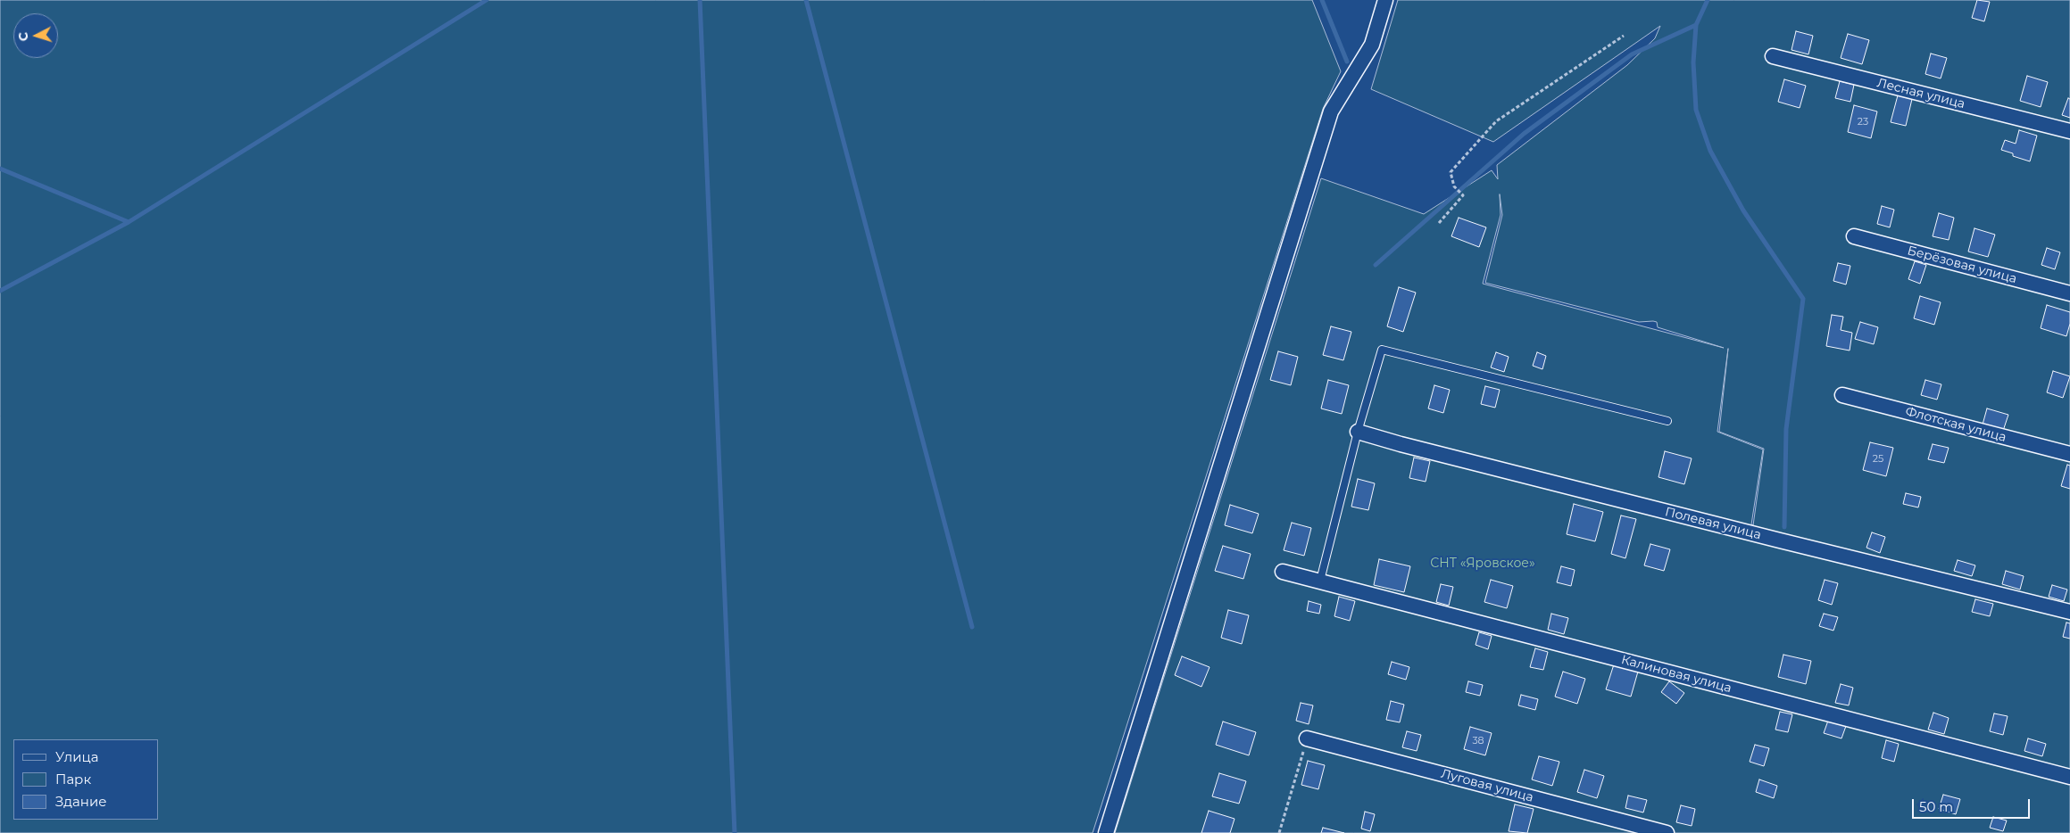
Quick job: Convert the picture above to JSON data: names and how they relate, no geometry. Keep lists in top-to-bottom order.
{
  "streets": {
    "street": [
      "Лесная улица",
      "Берёзовая улица",
      "Флотская улица",
      "Полевая улица",
      "Калиновая улица",
      "Луговая улица"
    ]
  },
  "parks": ["СНТ «Яровское»"],
  "house_numbers": ["23", "25", "38"],
  "legend": ["Улица", "Парк", "Здание"],
  "scale_bar": "50 m",
  "north": "left"
}
